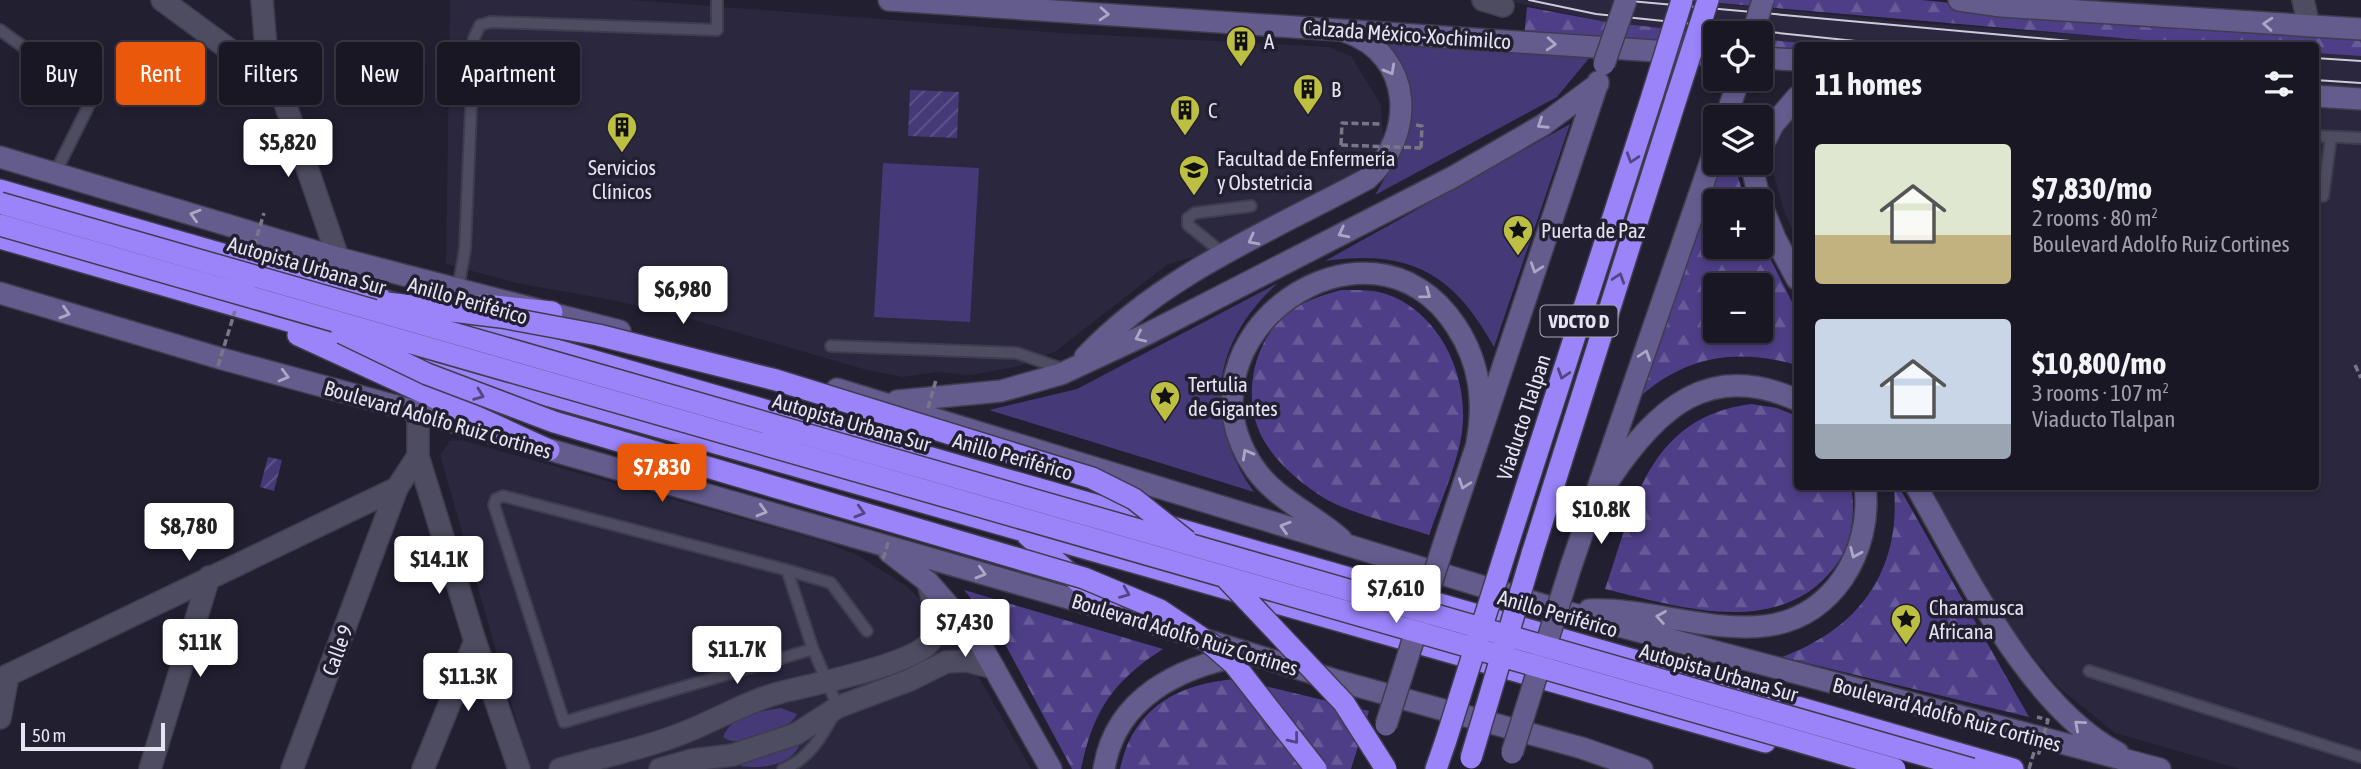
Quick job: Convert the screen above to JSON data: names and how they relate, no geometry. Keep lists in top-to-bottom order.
{
  "streets": {
    "highway": [
      "Autopista Urbana Sur",
      "Anillo Periférico",
      "VDCTO D",
      "Viaducto Tlalpan"
    ],
    "main road": ["Calzada México-Xochimilco", "Boulevard Adolfo Ruiz Cortines"],
    "street": ["Calle 9"]
  },
  "one_way": ["Calzada México-Xochimilco"],
  "places": {
    "building": [
      "A",
      "B",
      "C",
      "Servicios Clínicos"
    ],
    "school or university": ["Facultad de Enfermería y Obstetricia"],
    "place": ["Puerta de Paz", "Tertulia de Gigantes", "Charamusca Africana"]
  },
  "scale_bar": "50 m",
  "page": {
    "map_buttons": ["+", "−"],
    "chip": [
      "Buy",
      "Rent",
      "Filters",
      "New",
      "Apartment"
    ],
    "heading": "11 homes",
    "price": [
      "$5,820",
      "$6,980",
      "$7,830",
      "$10.8K",
      "$8,780",
      "$14.1K",
      "$7,610",
      "$7,430",
      "$11K",
      "$11.7K",
      "$11.3K"
    ],
    "list": [
      {
        "name": "$7,830/mo",
        "note": "2 rooms · 80 m² · Boulevard Adolfo Ruiz Cortines"
      },
      {
        "name": "$10,800/mo",
        "note": "3 rooms · 107 m² · Viaducto Tlalpan"
      }
    ],
    "scale": "50 m"
  }
}
